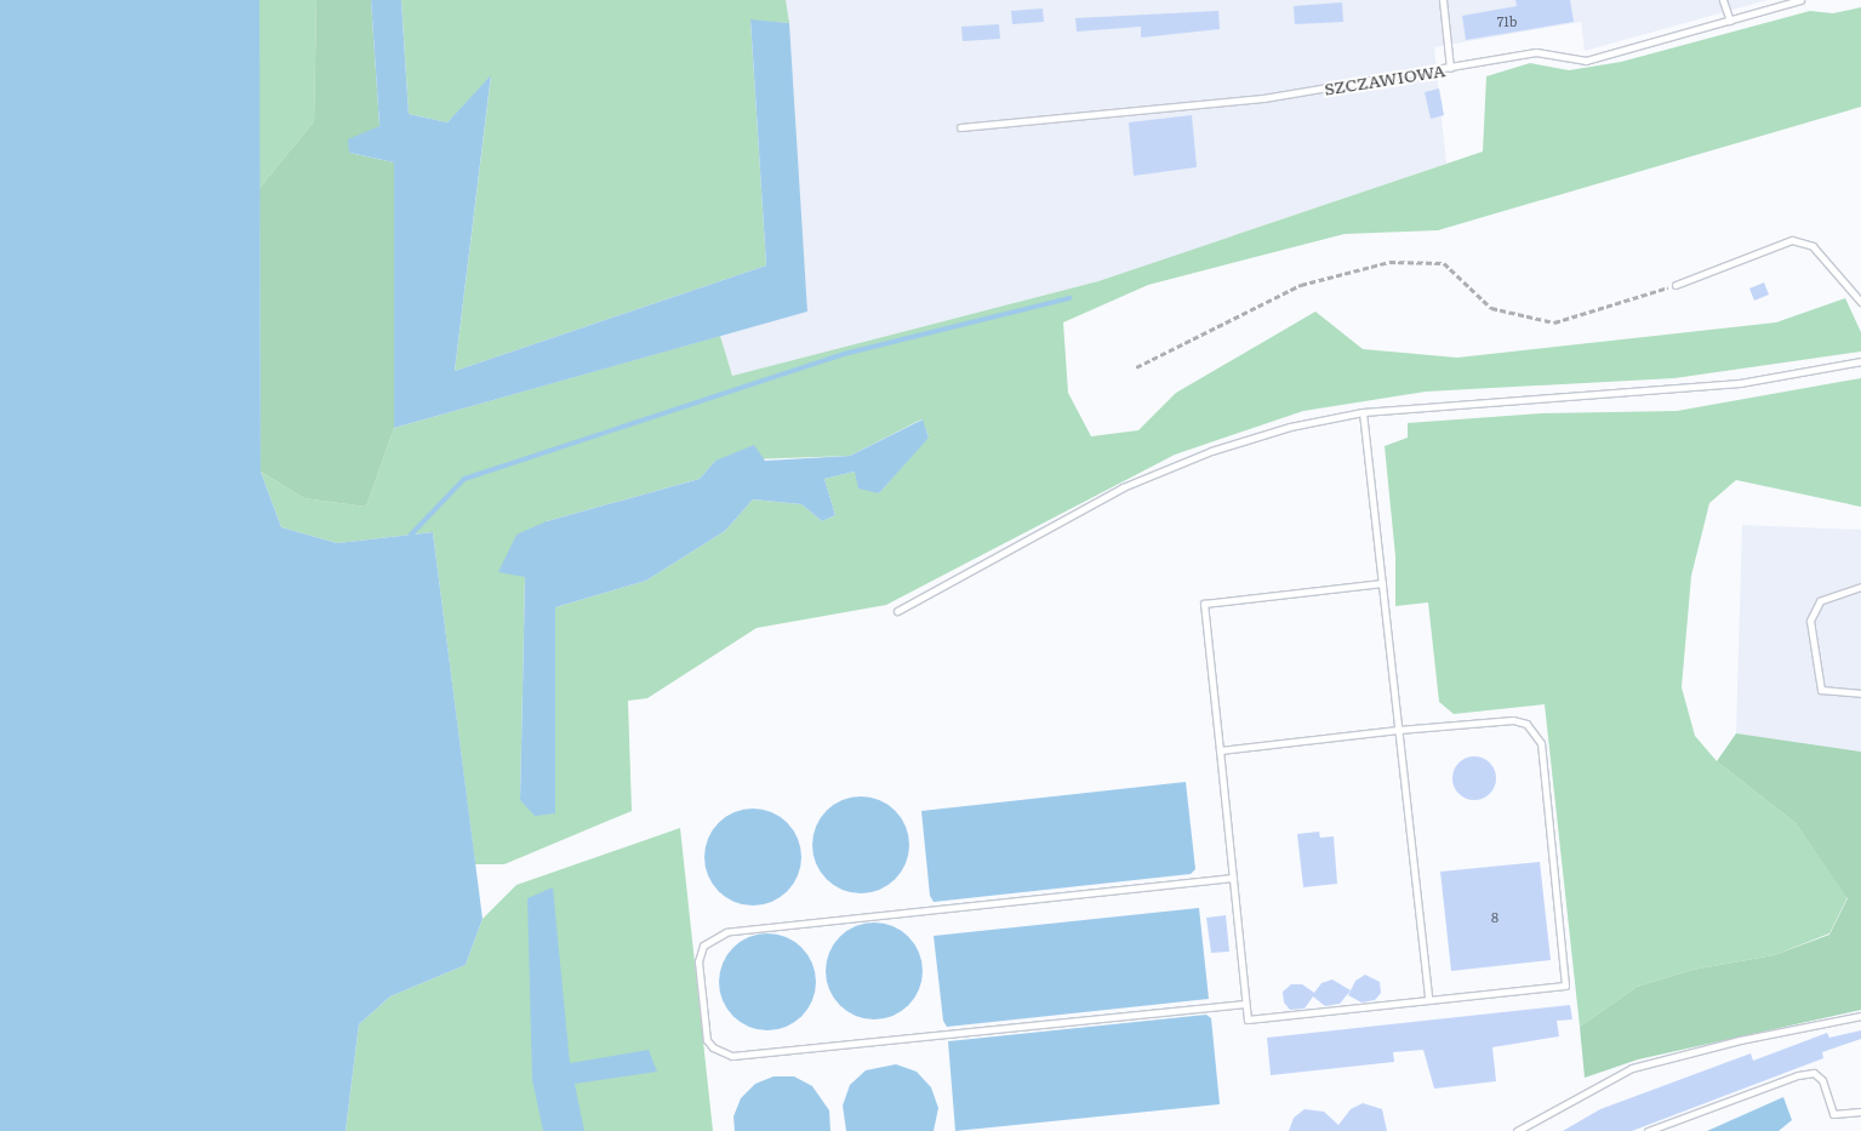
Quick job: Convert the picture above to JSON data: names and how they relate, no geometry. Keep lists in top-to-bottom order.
{
  "streets": {
    "lane": ["SZCZAWIOWA"]
  },
  "house_numbers": ["71b", "8"]
}
